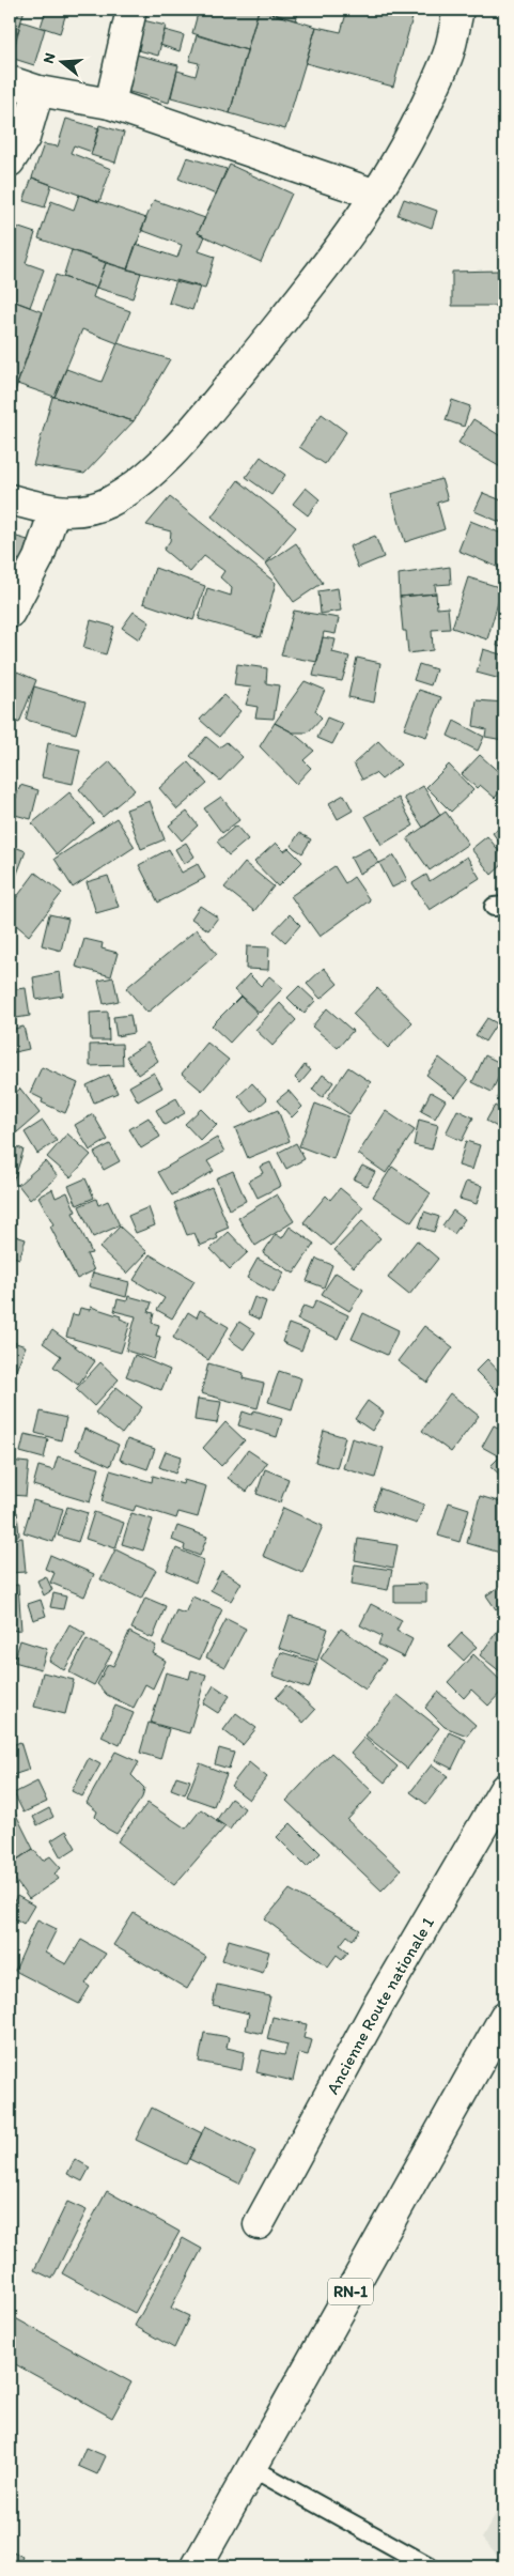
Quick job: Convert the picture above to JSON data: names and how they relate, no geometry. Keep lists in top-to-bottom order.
{
  "streets": {
    "street": ["Ancienne Route nationale 1", "RN-1"]
  },
  "north": "left"
}
